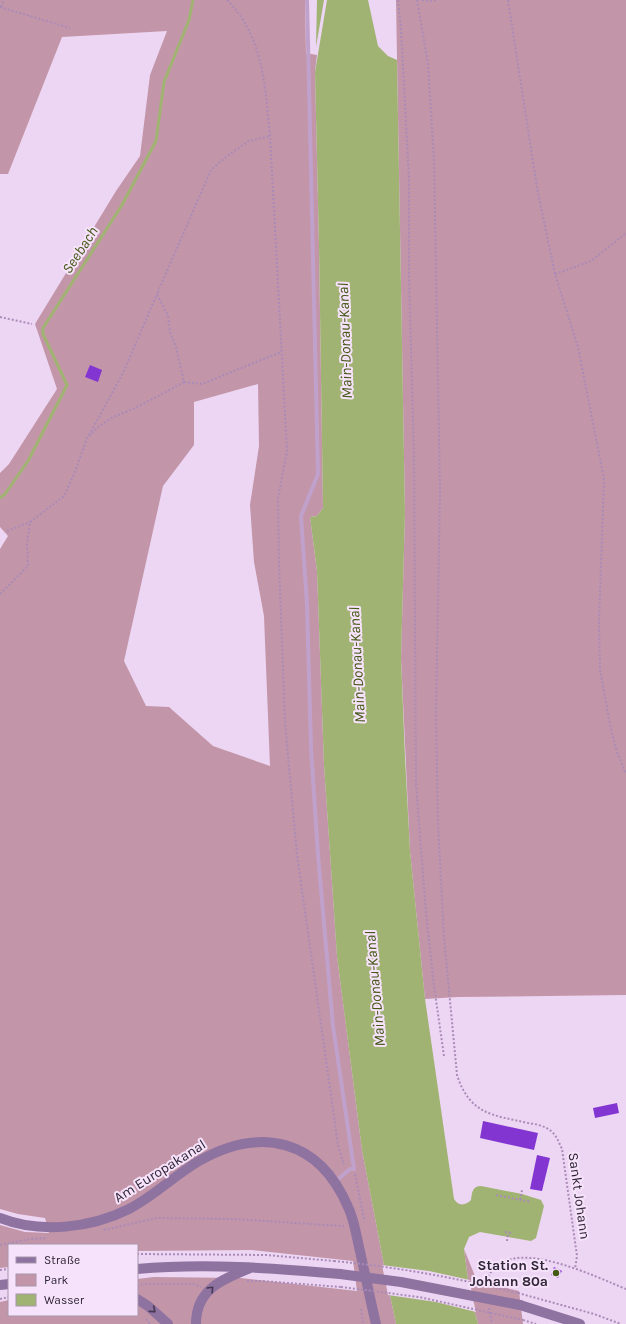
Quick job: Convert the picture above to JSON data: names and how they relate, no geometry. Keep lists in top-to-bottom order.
{
  "streets": {
    "main road": ["Am Europakanal"],
    "path": ["Sankt Johann"]
  },
  "water": ["Seebach", "Main-Donau-Kanal"],
  "places": ["Station St. Johann 80a"],
  "legend": ["Straße", "Park", "Wasser"]
}
